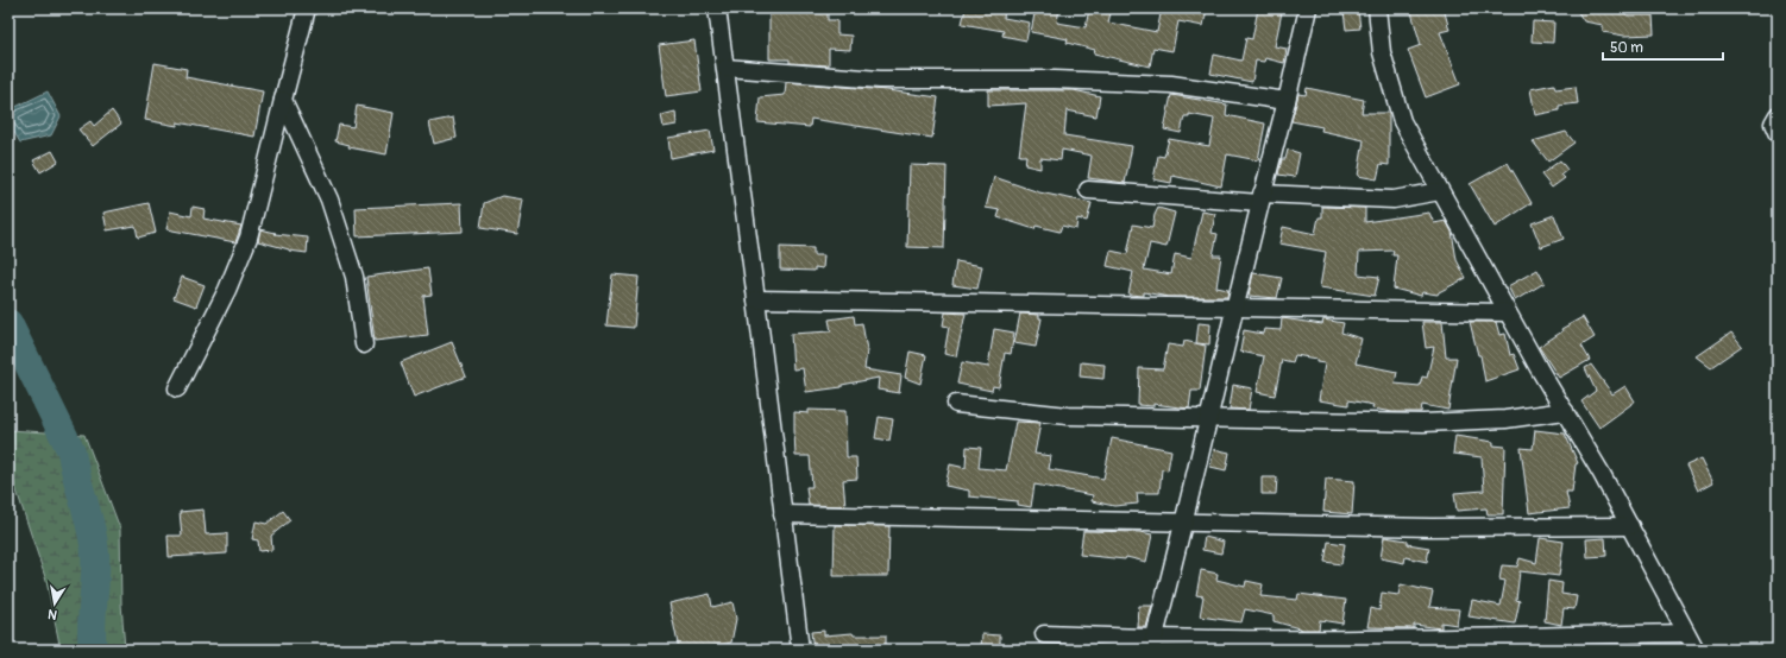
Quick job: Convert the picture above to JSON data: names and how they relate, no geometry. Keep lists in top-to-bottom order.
{
  "scale_bar": "50 m",
  "north": "bottom"
}
